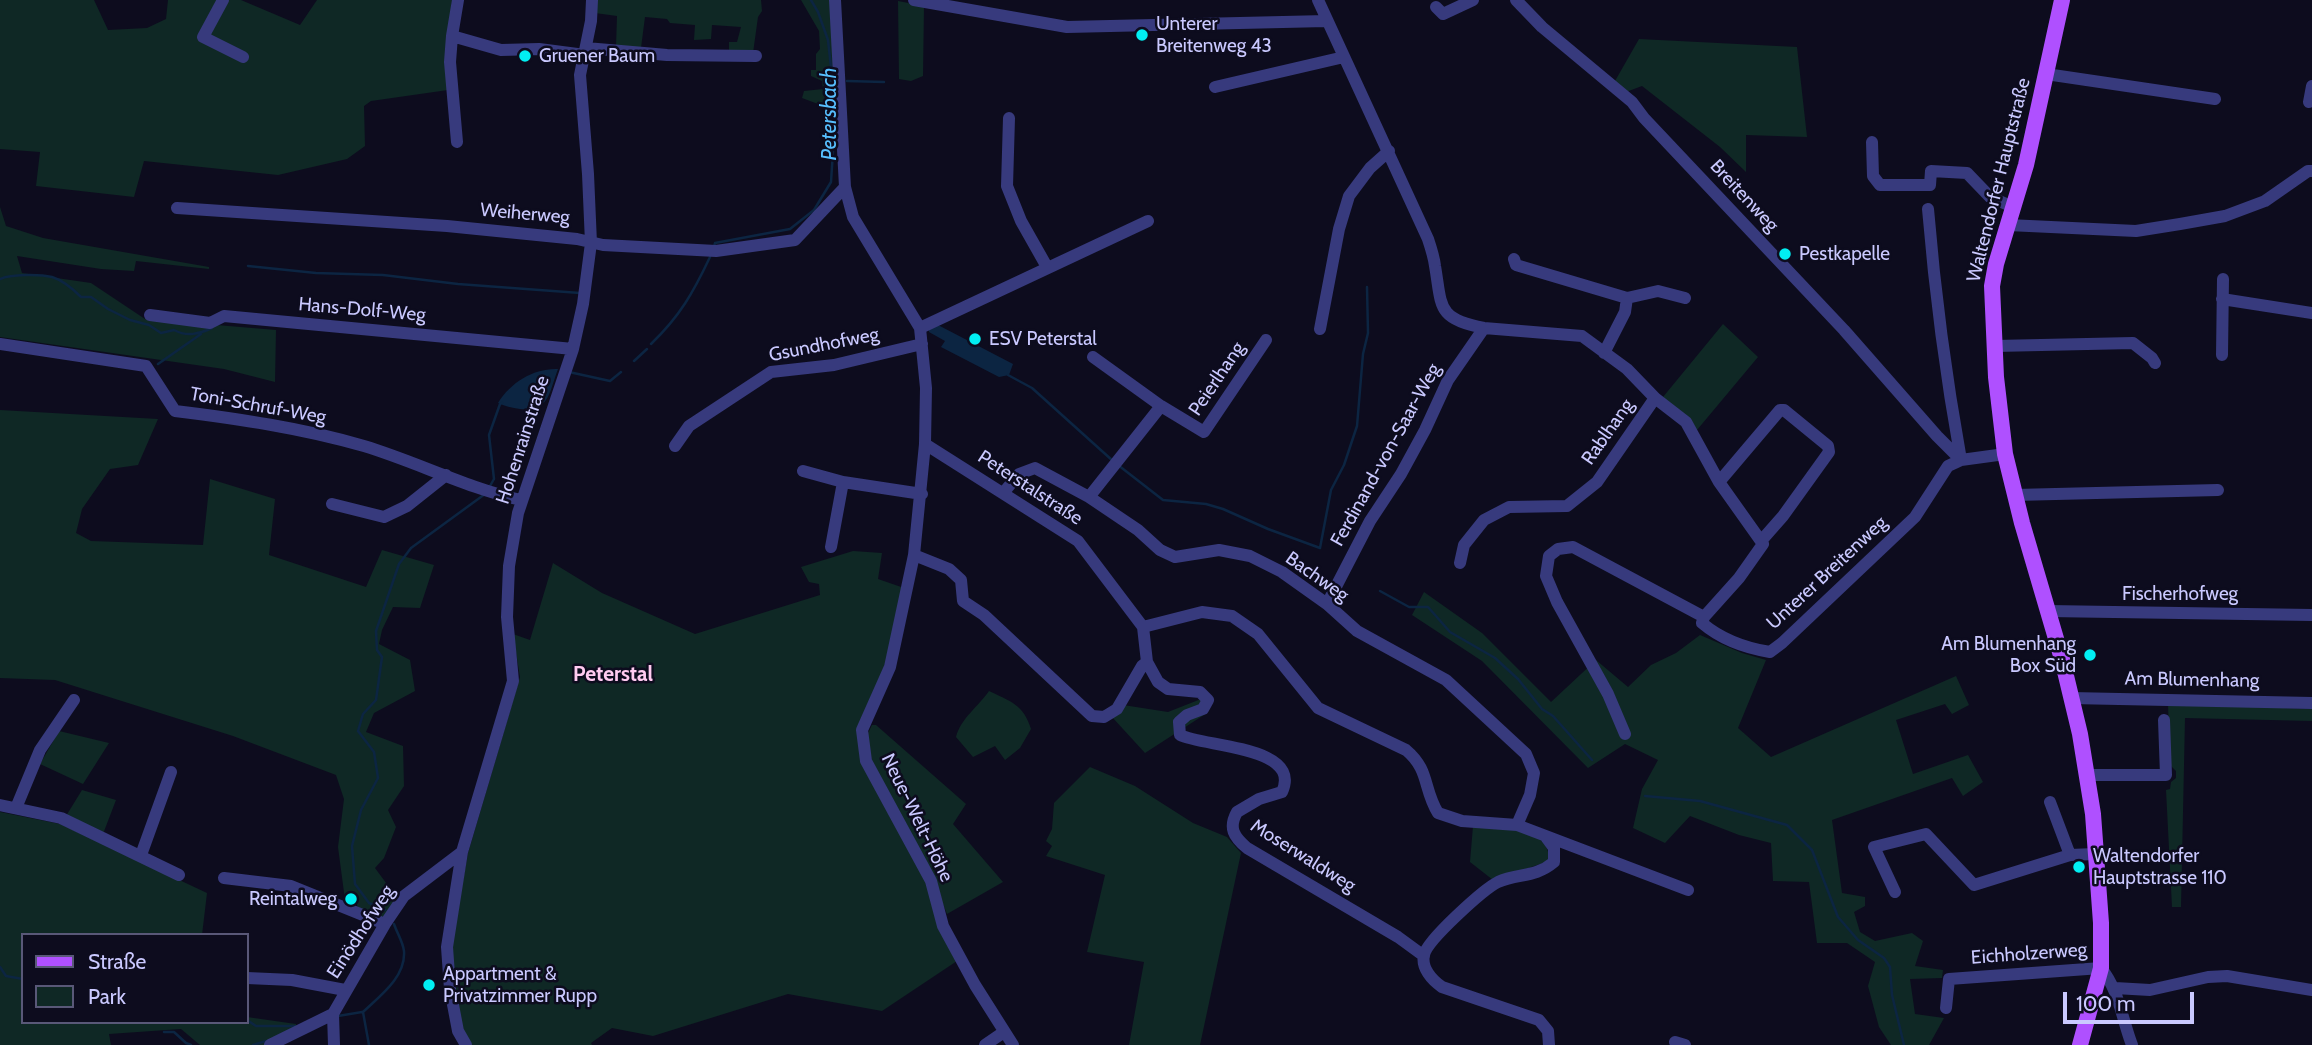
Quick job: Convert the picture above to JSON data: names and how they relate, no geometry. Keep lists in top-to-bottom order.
{
  "streets": {
    "main road": ["Waltendorfer Hauptstraße"],
    "street": [
      "Breitenweg",
      "Weiherweg",
      "Hans-Dolf-Weg",
      "Gsundhofweg",
      "Peierlhang",
      "Toni-Schruf-Weg",
      "Rablhang",
      "Hohenrainstraße",
      "Ferdinand-von-Saar-Weg",
      "Peterstalstraße",
      "Unterer Breitenweg",
      "Bachweg",
      "Fischerhofweg",
      "Am Blumenhang",
      "Neue-Welt-Höhe",
      "Moserwaldweg",
      "Einödhofweg",
      "Eichholzerweg"
    ]
  },
  "crossings": [
    ["Waltendorfer Hauptstraße", "Fischerhofweg"],
    ["Waltendorfer Hauptstraße", "Am Blumenhang"],
    ["Waltendorfer Hauptstraße", "Eichholzerweg"],
    ["Breitenweg", "Unterer Breitenweg"],
    ["Weiherweg", "Hohenrainstraße"],
    ["Hans-Dolf-Weg", "Hohenrainstraße"],
    ["Peierlhang", "Bachweg"],
    ["Toni-Schruf-Weg", "Hohenrainstraße"],
    ["Hohenrainstraße", "Einödhofweg"],
    ["Ferdinand-von-Saar-Weg", "Bachweg"],
    ["Peterstalstraße", "Bachweg"],
    ["Peterstalstraße", "Neue-Welt-Höhe"]
  ],
  "districts": ["Peterstal"],
  "water": ["Petersbach"],
  "places": [
    "Unterer Breitenweg 43",
    "Gruener Baum",
    "Pestkapelle",
    "ESV Peterstal",
    "Am Blumenhang Box Süd",
    "Waltendorfer Hauptstrasse 110",
    "Reintalweg",
    "Appartment & Privatzimmer Rupp"
  ],
  "legend": ["Straße", "Park"],
  "scale_bar": "100 m"
}
